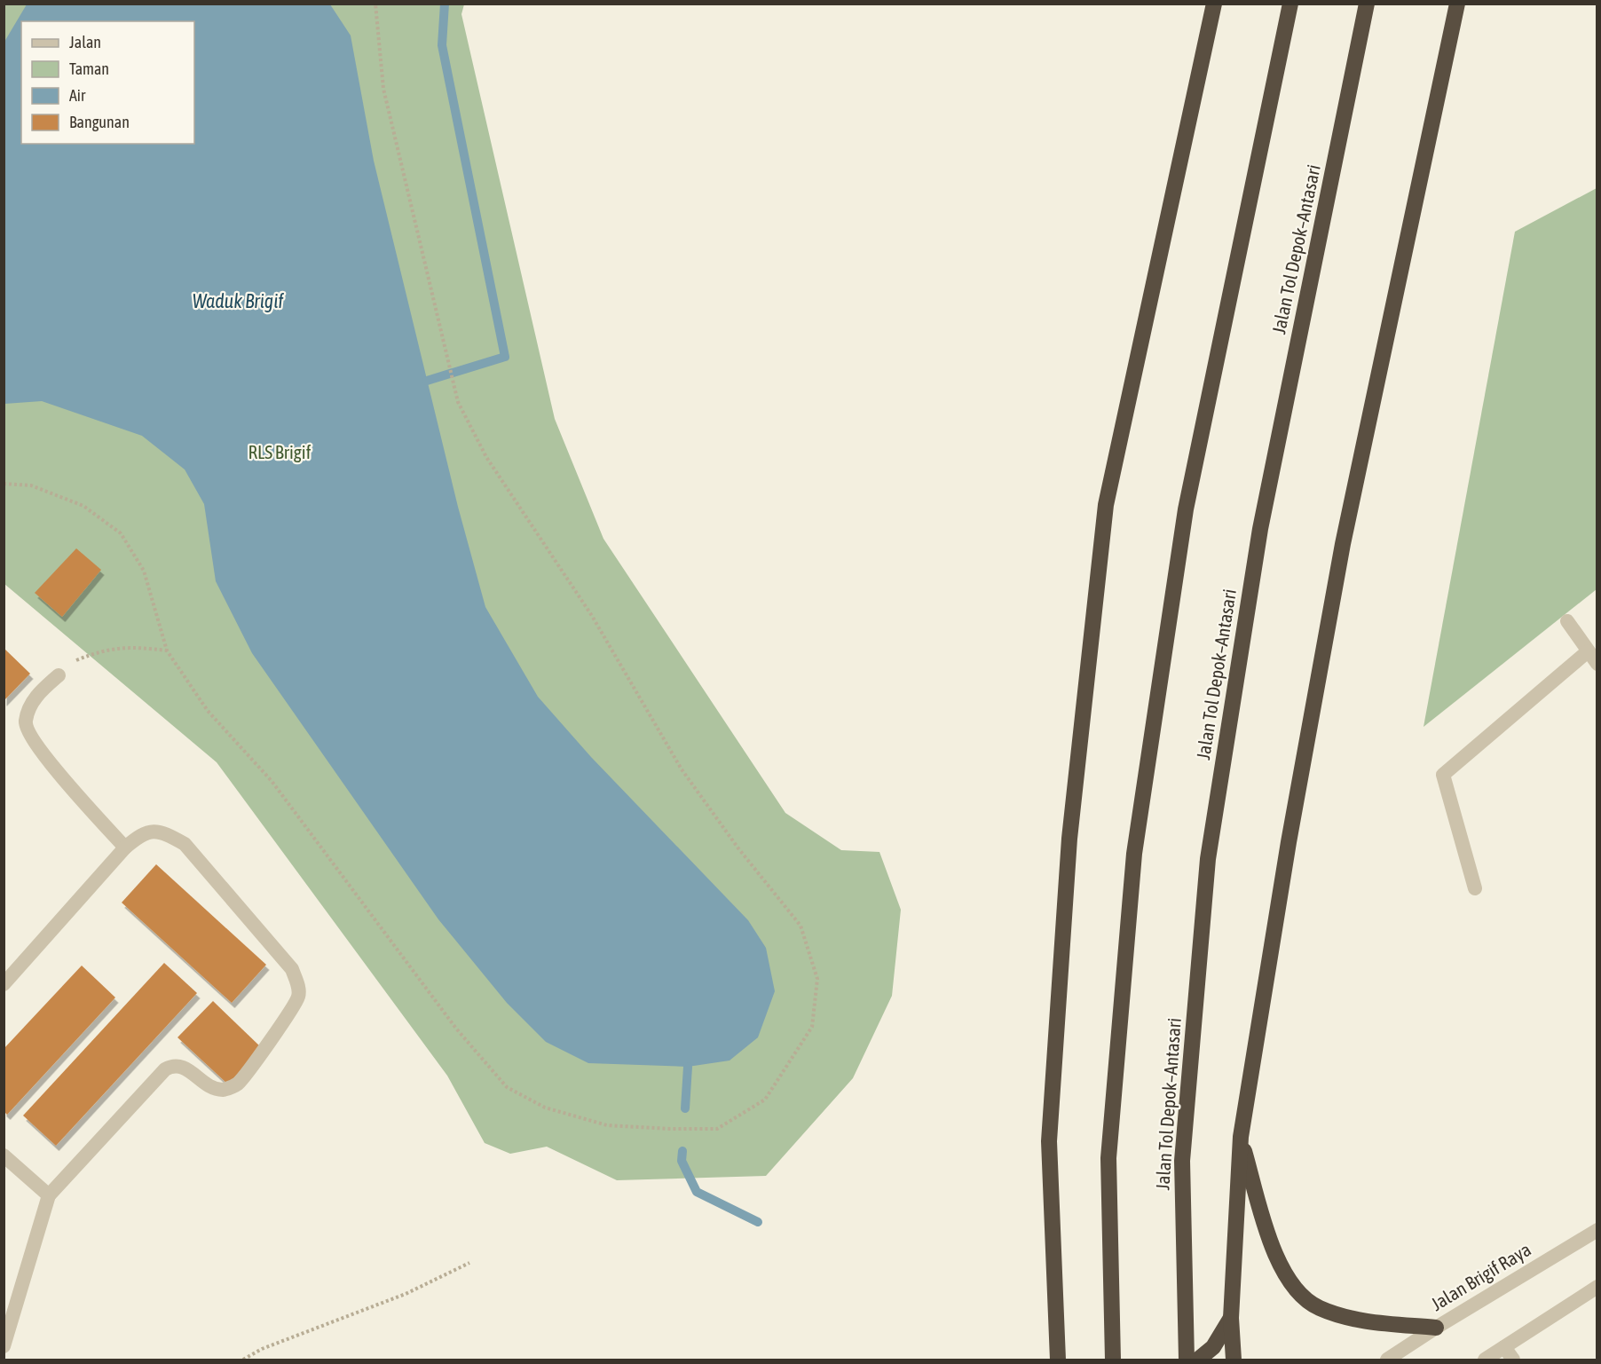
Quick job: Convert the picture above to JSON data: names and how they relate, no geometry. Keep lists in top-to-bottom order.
{
  "streets": {
    "highway": ["Jalan Tol Depok–Antasari"],
    "street": ["Jalan Brigif Raya"]
  },
  "water": ["Waduk Brigif"],
  "parks": ["RLS Brigif"],
  "legend": [
    "Jalan",
    "Taman",
    "Air",
    "Bangunan"
  ]
}
